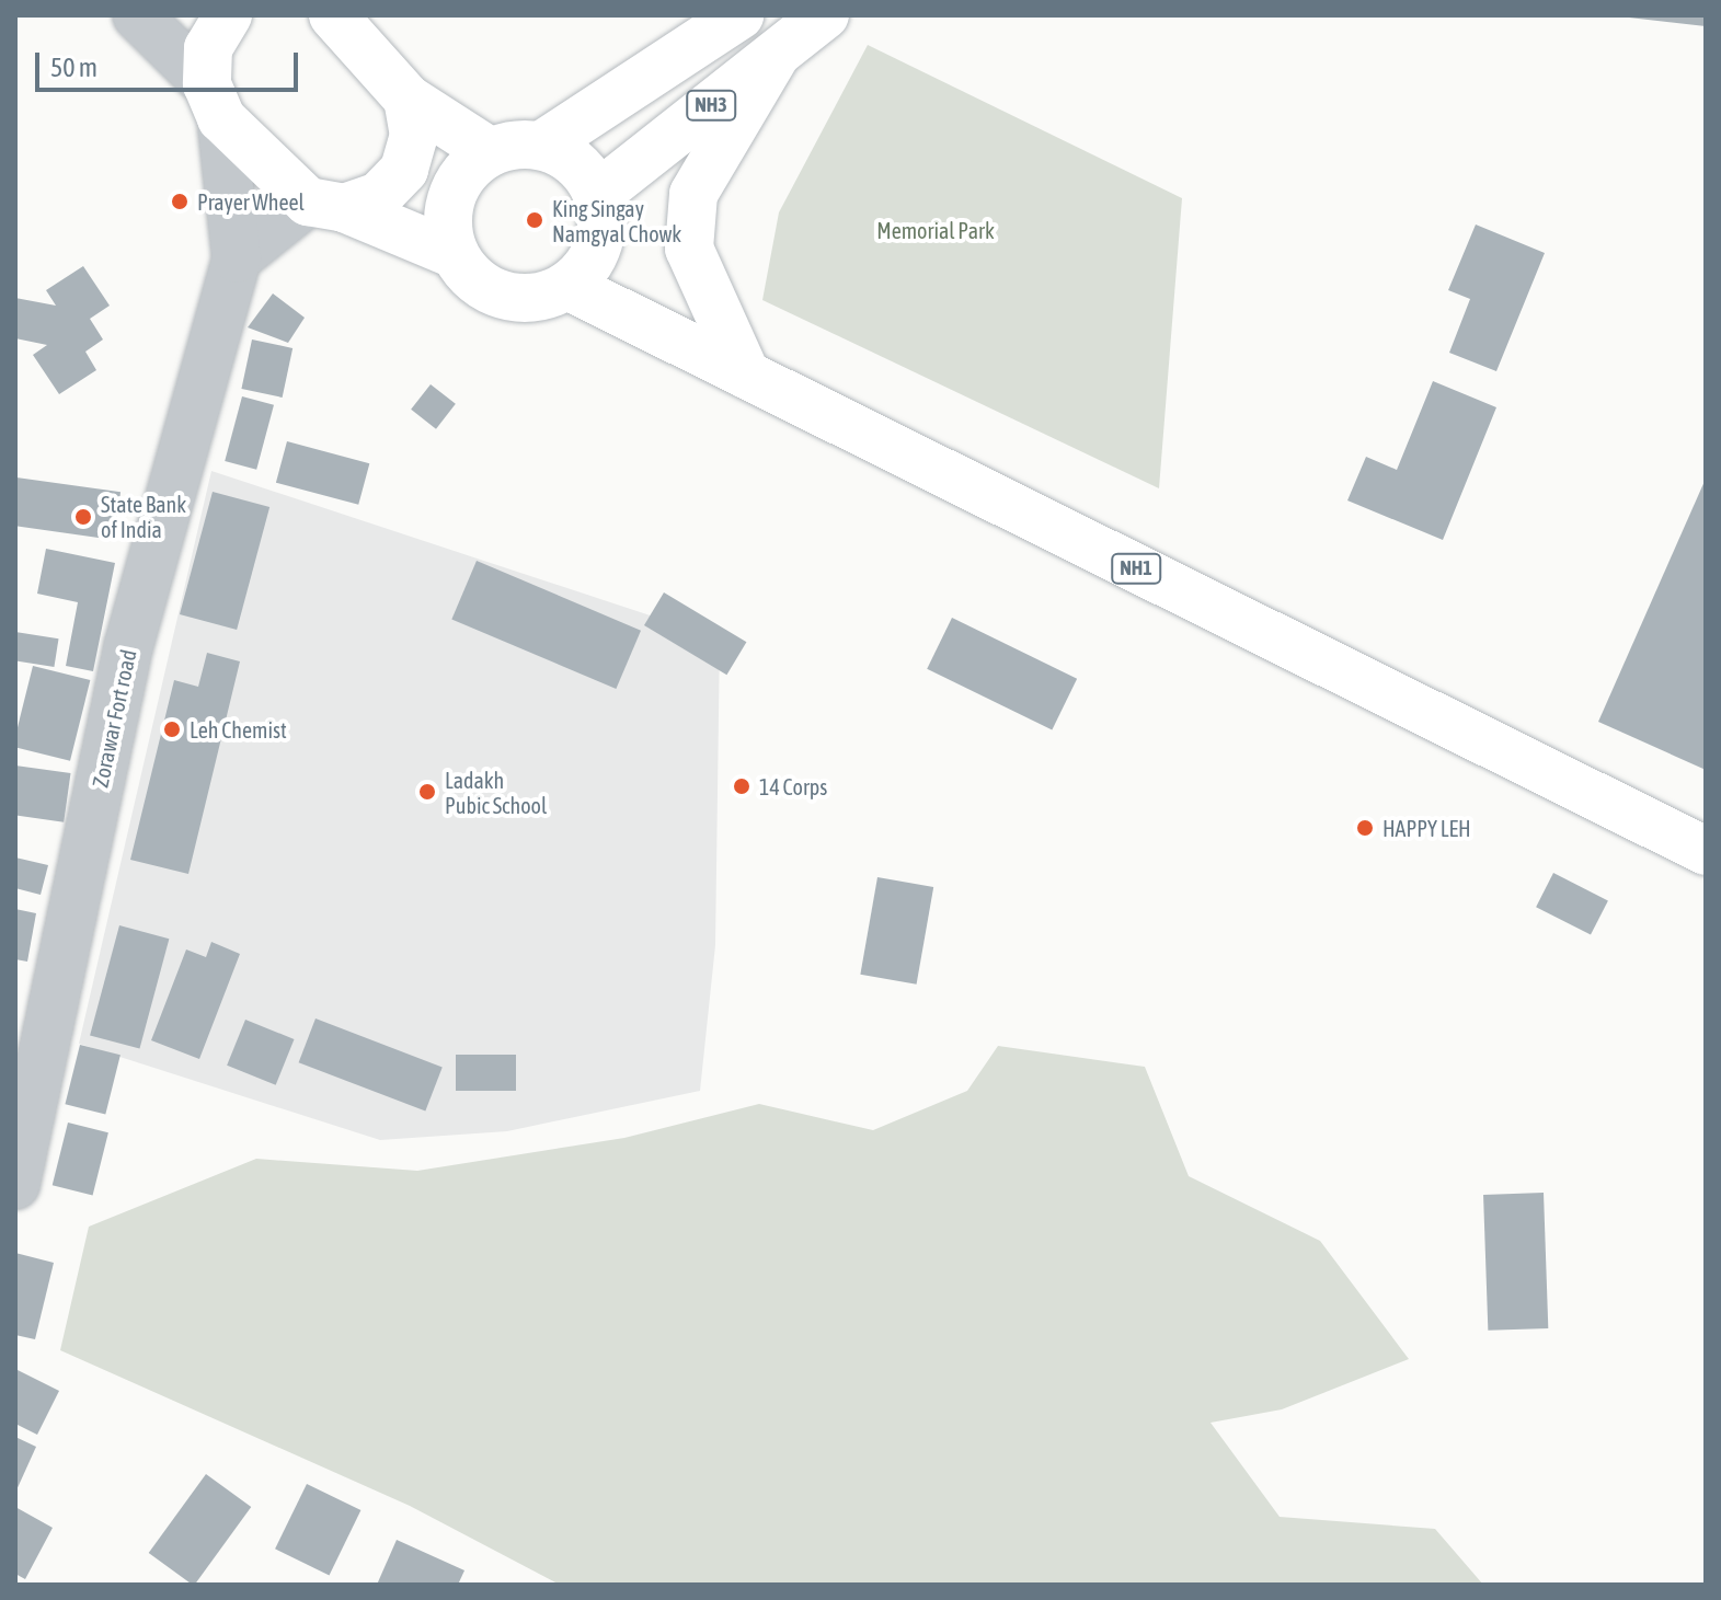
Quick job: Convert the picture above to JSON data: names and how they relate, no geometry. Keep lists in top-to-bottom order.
{
  "streets": {
    "main road": ["NH3", "NH1"],
    "street": ["Zorawar Fort road"]
  },
  "crossings": [
    ["NH3", "NH1"]
  ],
  "parks": ["Memorial Park"],
  "places": [
    "Prayer Wheel",
    "King Singay Namgyal Chowk",
    "State Bank of India",
    "Leh Chemist",
    "14 Corps",
    "Ladakh Pubic School",
    "HAPPY LEH"
  ],
  "scale_bar": "50 m"
}
